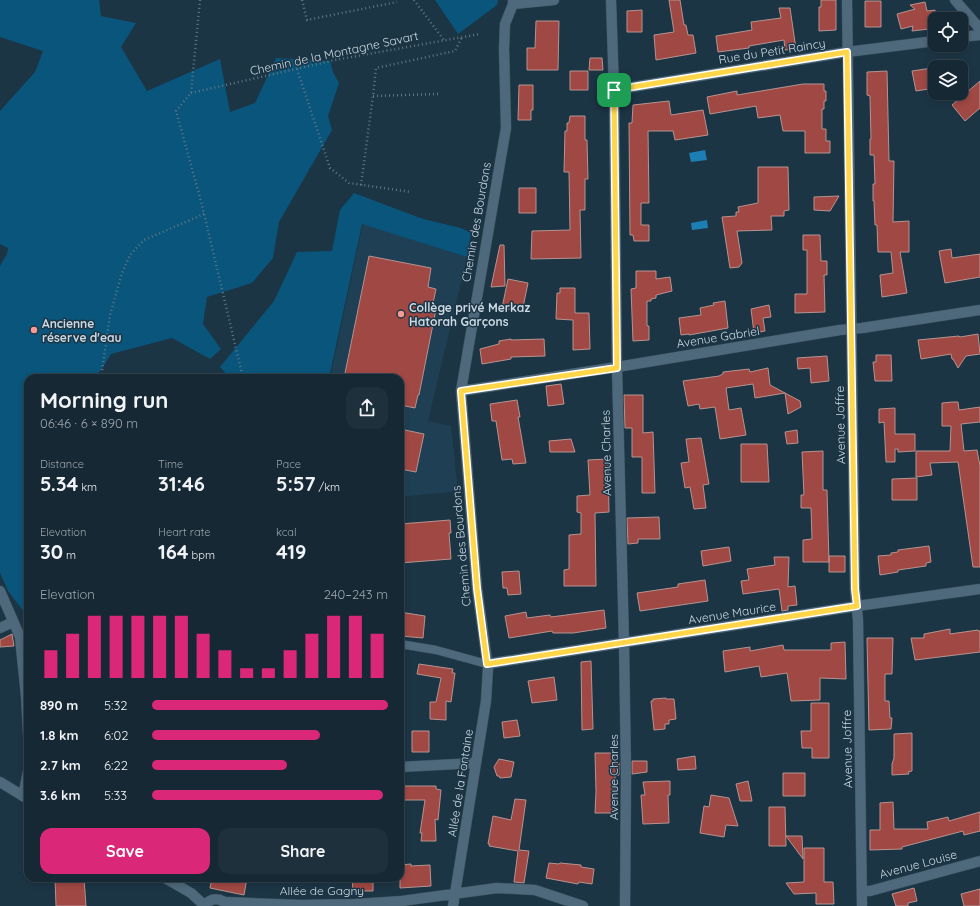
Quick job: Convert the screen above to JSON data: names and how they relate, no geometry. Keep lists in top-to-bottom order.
{
  "streets": {
    "street": [
      "Rue du Petit Raincy",
      "Chemin des Bourdons",
      "Avenue Gabriel",
      "Avenue Joffre",
      "Avenue Charles",
      "Avenue Maurice",
      "Allée de la Fontaine",
      "Avenue Louise",
      "Allée de Gagny"
    ],
    "path": ["Chemin de la Montagne Savart"]
  },
  "crossings": [
    ["Rue du Petit Raincy", "Avenue Joffre"],
    ["Rue du Petit Raincy", "Avenue Charles"],
    ["Chemin des Bourdons", "Avenue Gabriel"],
    ["Chemin des Bourdons", "Avenue Maurice"],
    ["Chemin des Bourdons", "Allée de la Fontaine"],
    ["Avenue Gabriel", "Avenue Joffre"],
    ["Avenue Gabriel", "Avenue Charles"],
    ["Avenue Joffre", "Avenue Maurice"],
    ["Avenue Joffre", "Avenue Louise"],
    ["Avenue Charles", "Avenue Maurice"],
    ["Avenue Maurice", "Allée de la Fontaine"],
    ["Allée de la Fontaine", "Allée de Gagny"]
  ],
  "places": ["Collège privé Merkaz Hatorah Garçons", "Ancienne réserve d'eau"],
  "page": {
    "heading": ["Morning run", "06:46 · 6 × 890 m"],
    "stats": [
      ["Distance", "5.34 km"],
      ["Time", "31:46"],
      ["Pace", "5:57 /km"],
      ["Elevation", "30 m"],
      ["Heart rate", "164 bpm"],
      ["kcal", "419"]
    ],
    "chart": ["Elevation", "240–243 m"],
    "list": [
      {
        "name": "890 m",
        "note": "5:32"
      },
      {
        "name": "1.8 km",
        "note": "6:02"
      },
      {
        "name": "2.7 km",
        "note": "6:22"
      },
      {
        "name": "3.6 km",
        "note": "5:33"
      }
    ],
    "buttons": ["Save", "Share"]
  }
}
